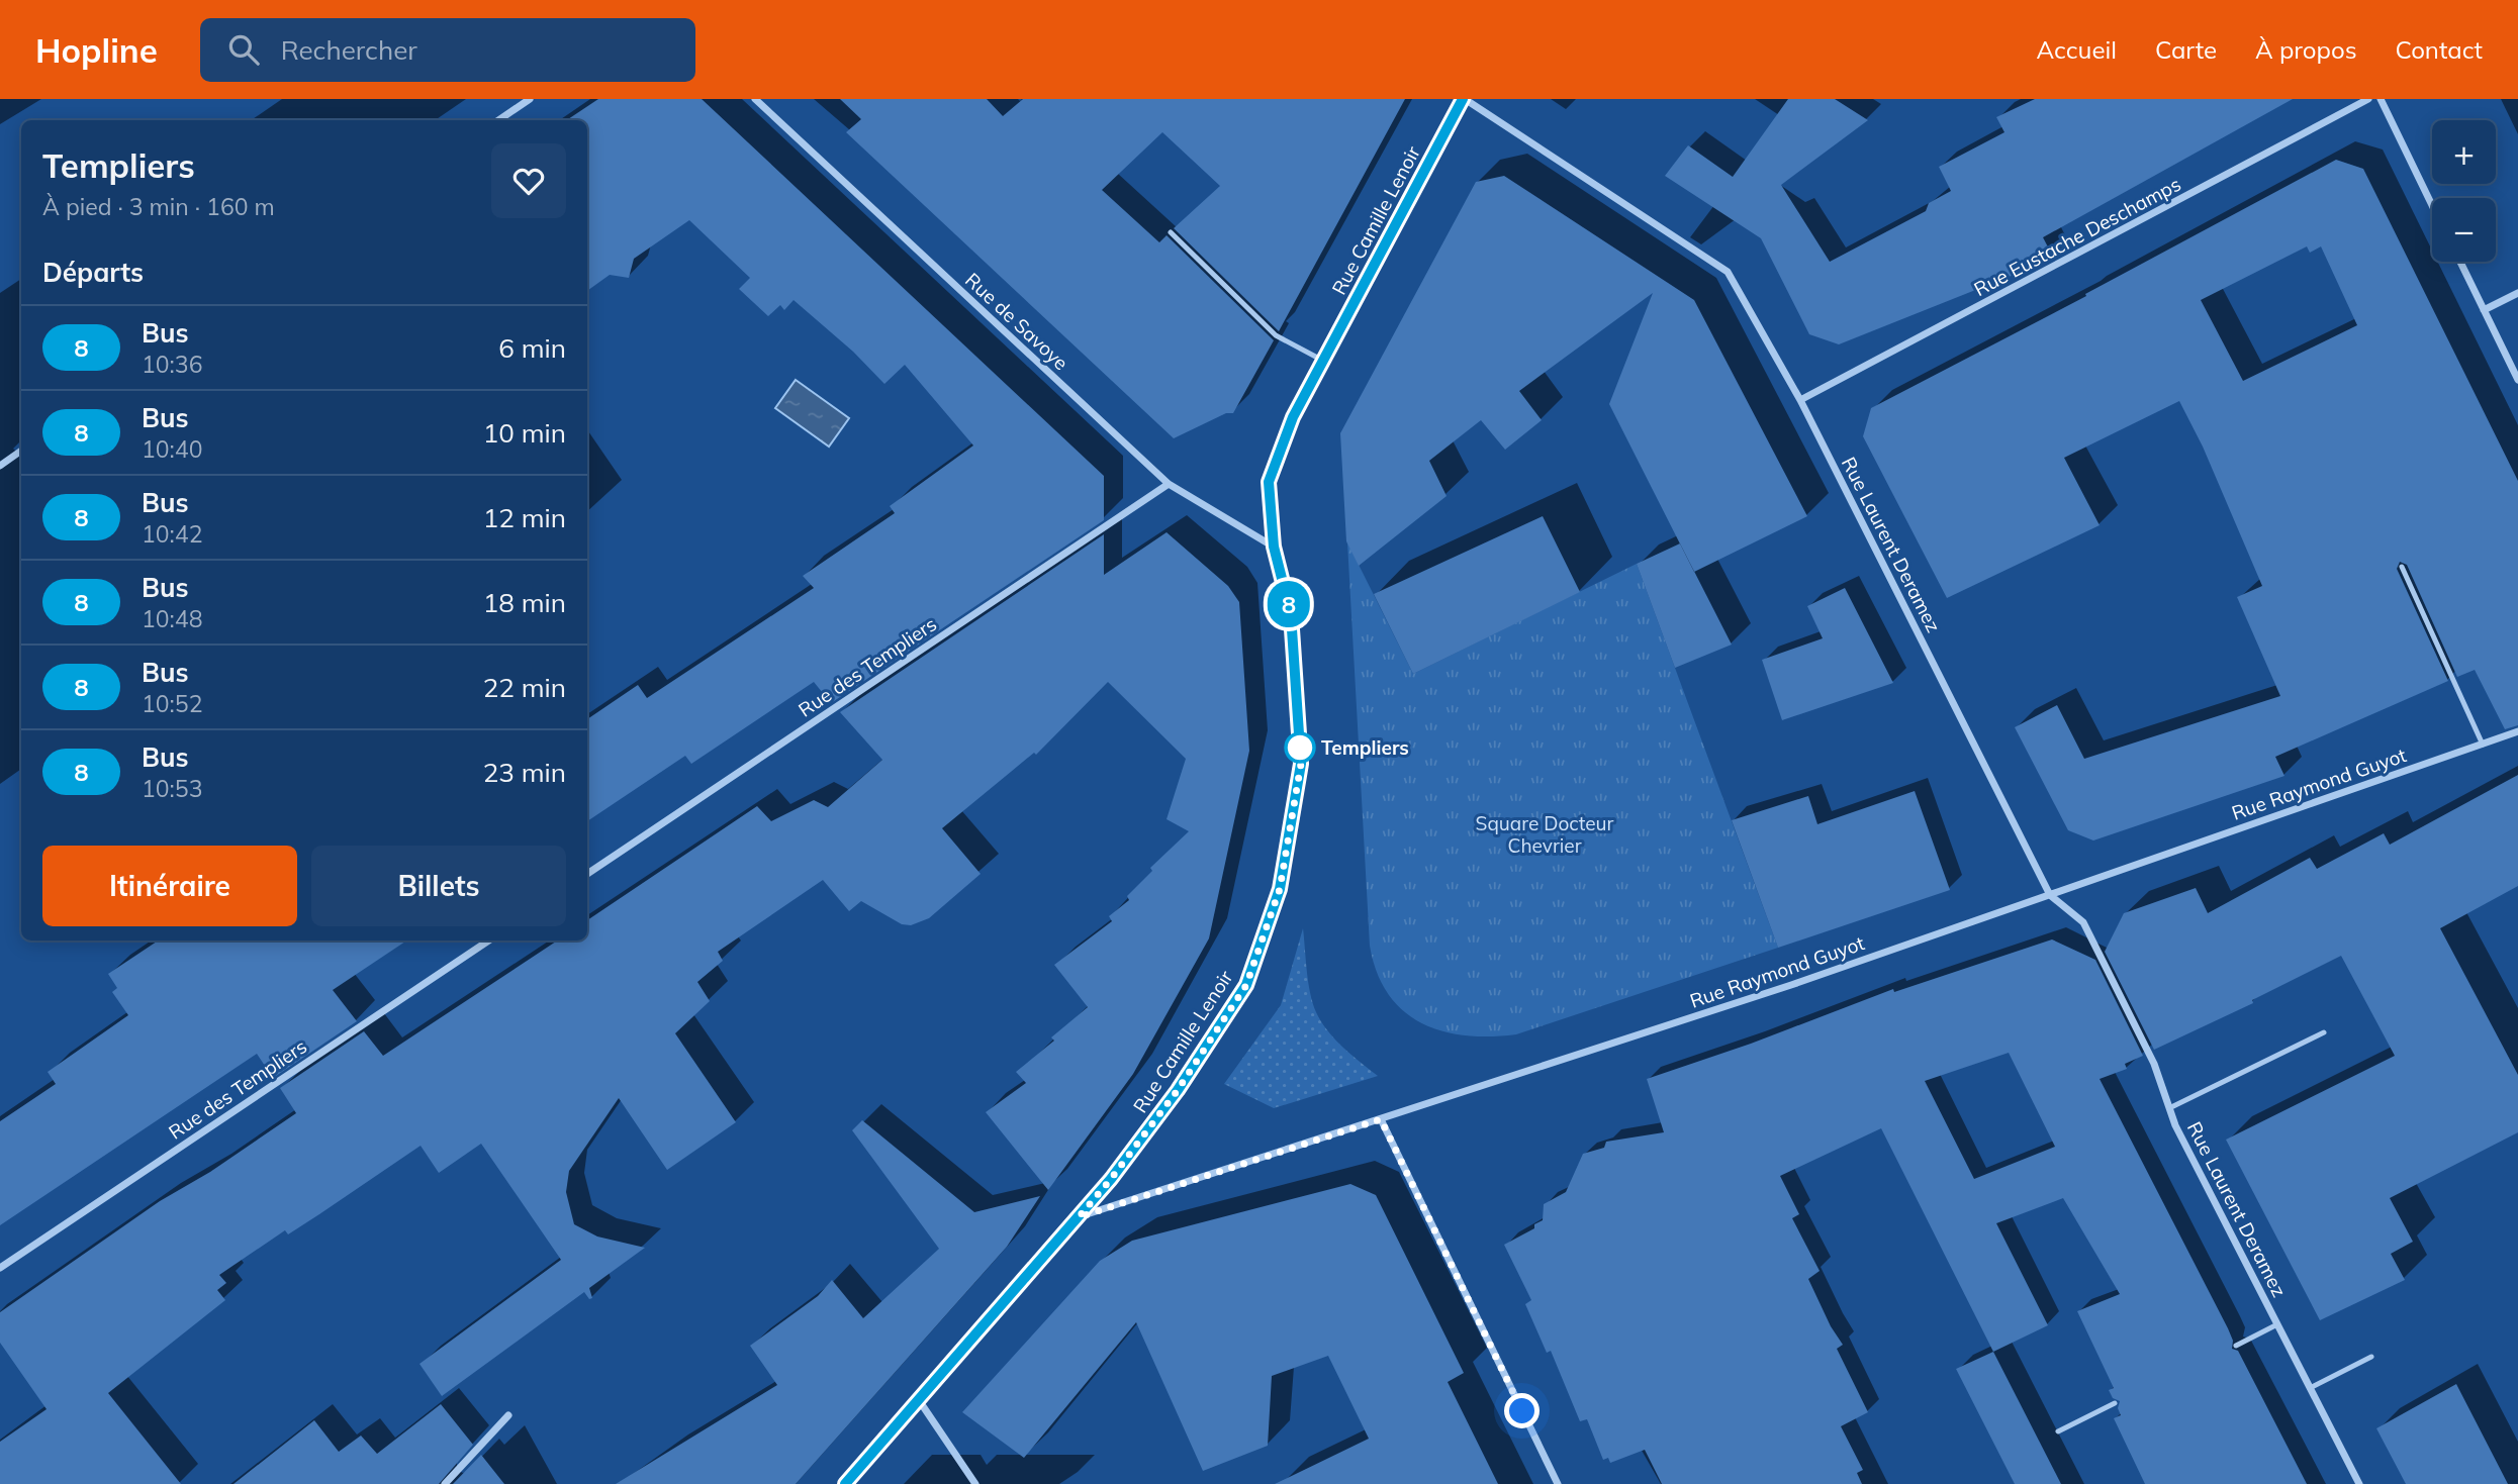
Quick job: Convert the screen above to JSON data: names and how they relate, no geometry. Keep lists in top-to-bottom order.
{
  "streets": {
    "street": [
      "Rue Camille Lenoir",
      "Rue Eustache Deschamps",
      "Rue de Savoye",
      "Rue Laurent Deramez",
      "Rue des Templiers",
      "Rue Raymond Guyot"
    ]
  },
  "crossings": [
    ["Rue Camille Lenoir", "Rue de Savoye"],
    ["Rue Camille Lenoir", "Rue Laurent Deramez"],
    ["Rue Camille Lenoir", "Rue Raymond Guyot"],
    ["Rue Eustache Deschamps", "Rue Laurent Deramez"],
    ["Rue de Savoye", "Rue des Templiers"],
    ["Rue Laurent Deramez", "Rue Raymond Guyot"]
  ],
  "parks": ["Square Docteur Chevrier"],
  "places": ["Templiers"],
  "lines": ["bus line 8"],
  "page": {
    "header": "Hopline",
    "search": "Rechercher",
    "nav": [
      "Accueil",
      "Carte",
      "À propos",
      "Contact"
    ],
    "on_map": "8",
    "map_buttons": ["+", "−"],
    "heading": [
      ["Templiers", "À pied · 3 min · 160 m"],
      "Départs"
    ],
    "list": [
      {
        "mark": "8",
        "name": "Bus",
        "note": "10:36",
        "value": "6 min"
      },
      {
        "mark": "8",
        "name": "Bus",
        "note": "10:40",
        "value": "10 min"
      },
      {
        "mark": "8",
        "name": "Bus",
        "note": "10:42",
        "value": "12 min"
      },
      {
        "mark": "8",
        "name": "Bus",
        "note": "10:48",
        "value": "18 min"
      },
      {
        "mark": "8",
        "name": "Bus",
        "note": "10:52",
        "value": "22 min"
      },
      {
        "mark": "8",
        "name": "Bus",
        "note": "10:53",
        "value": "23 min"
      }
    ],
    "buttons": ["Itinéraire", "Billets"]
  }
}
